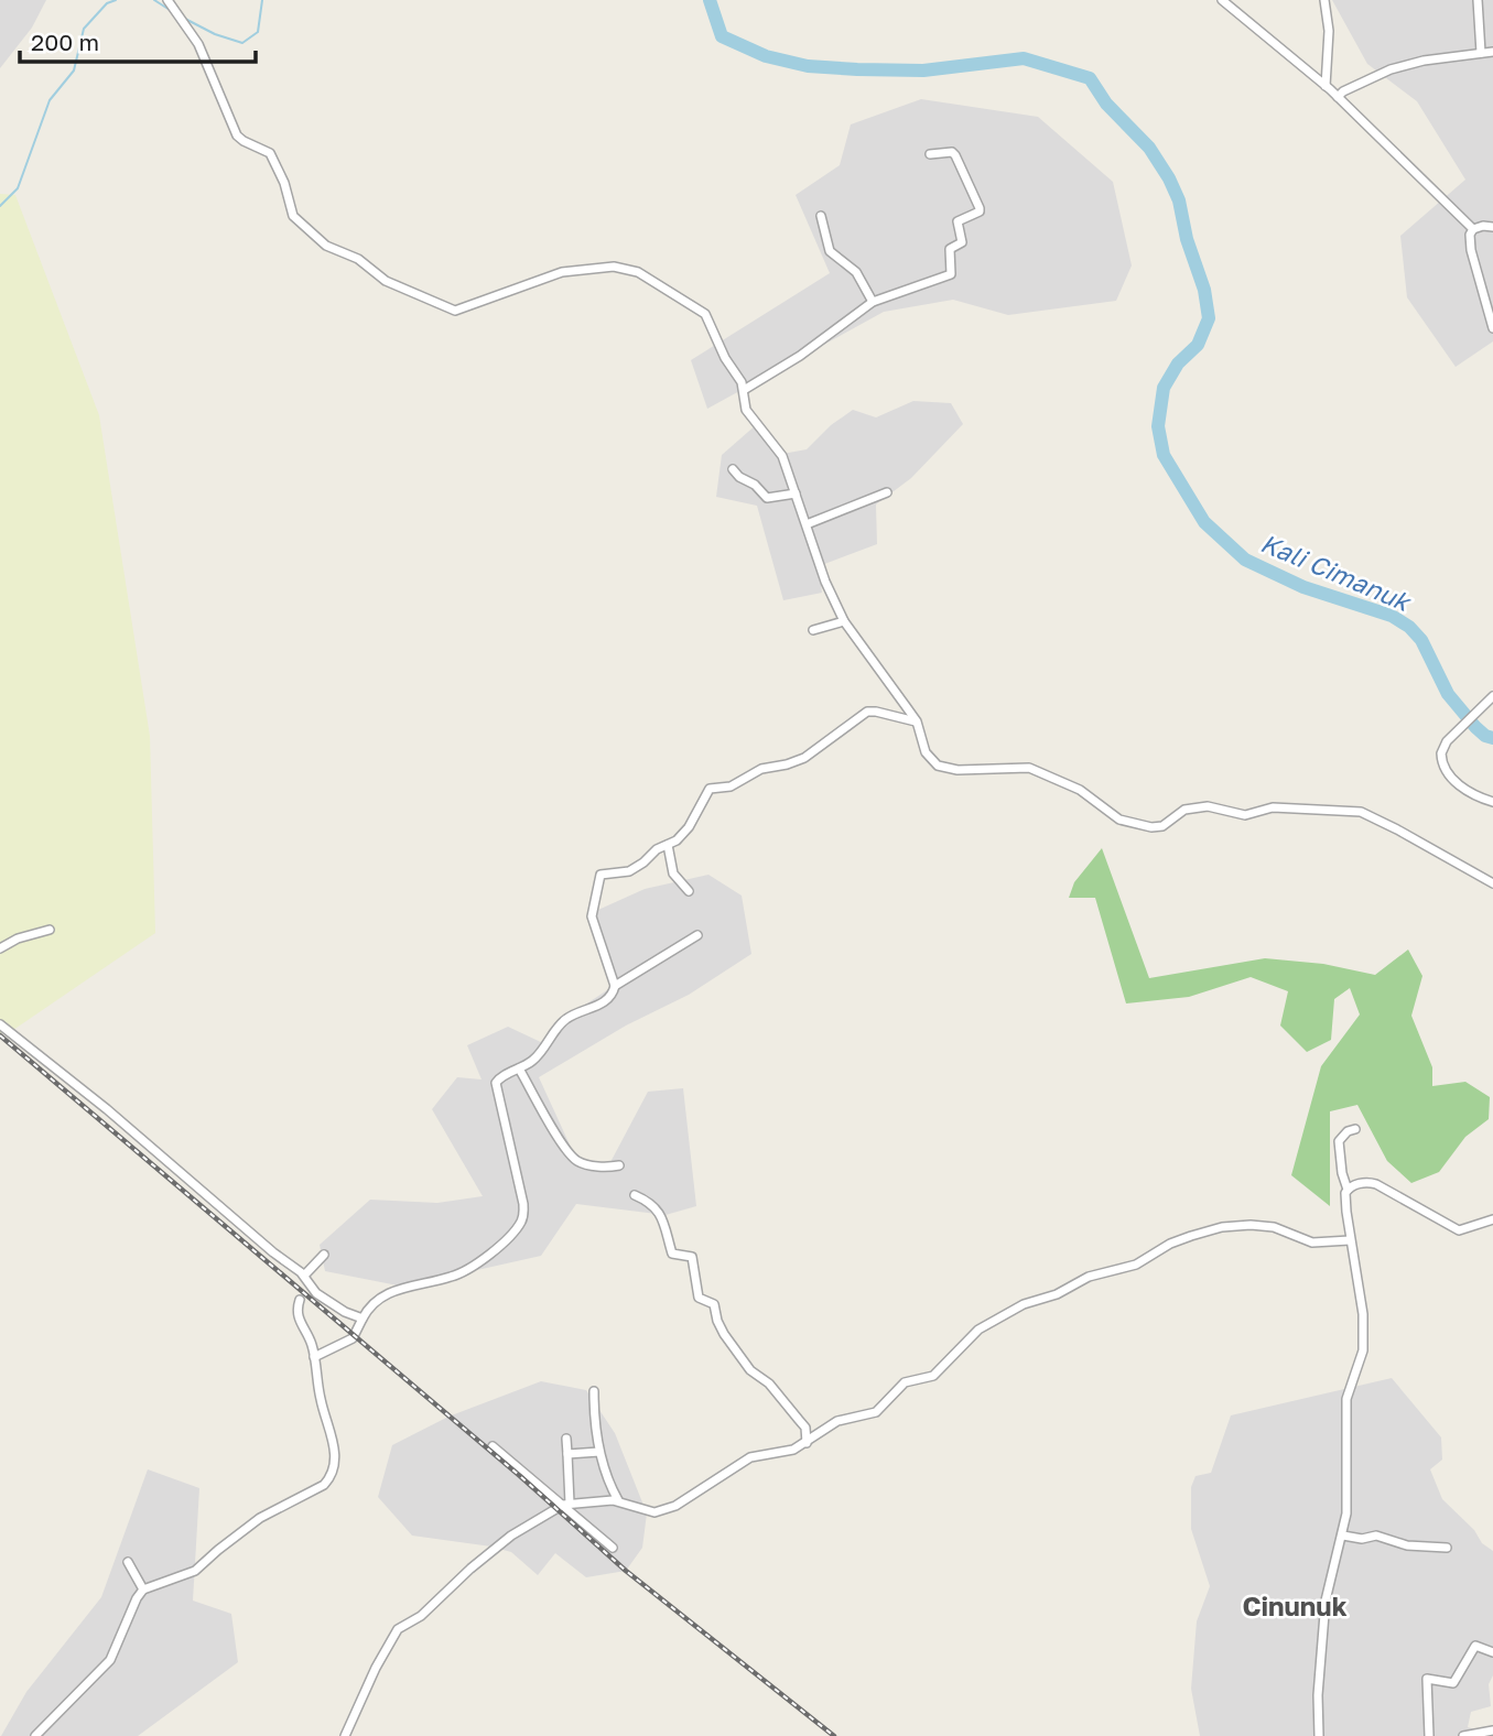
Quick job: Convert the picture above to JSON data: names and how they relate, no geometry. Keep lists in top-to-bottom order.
{
  "districts": ["Cinunuk"],
  "water": ["Kali Cimanuk"],
  "scale_bar": "200 m"
}
